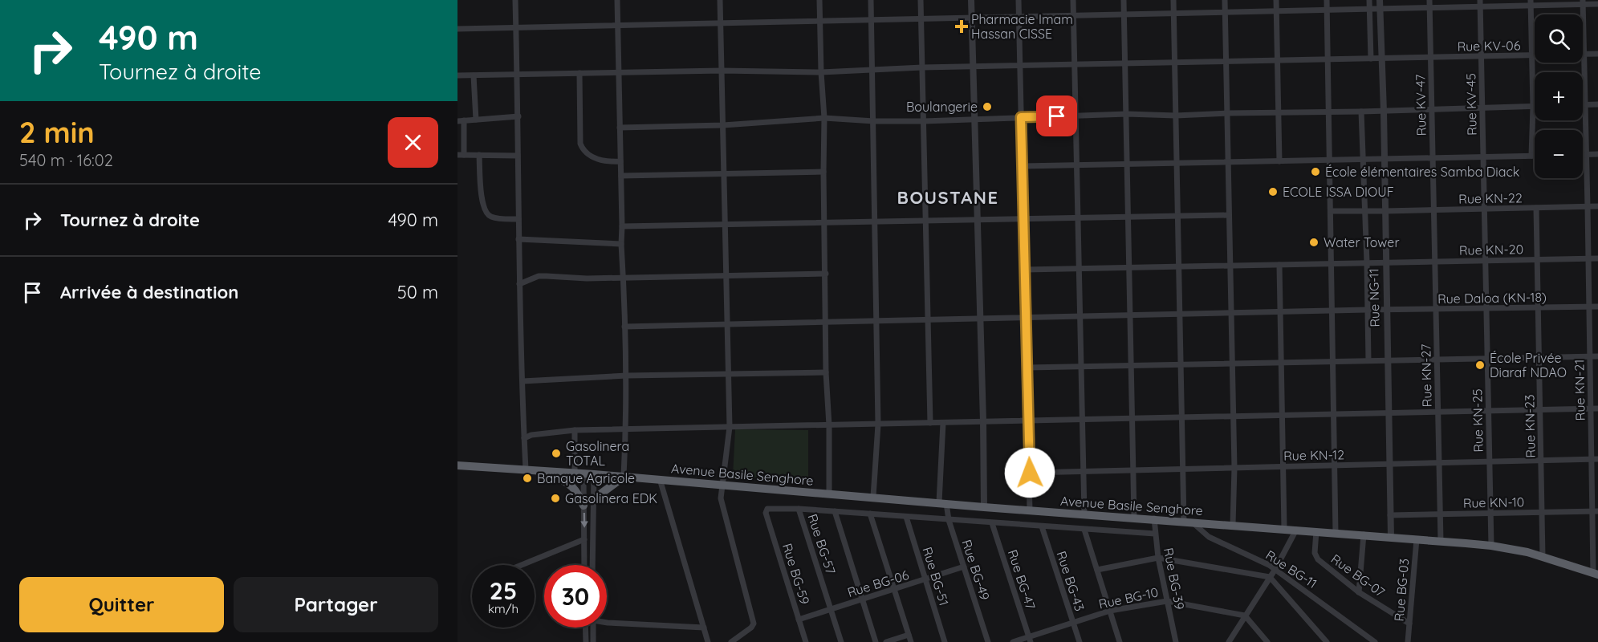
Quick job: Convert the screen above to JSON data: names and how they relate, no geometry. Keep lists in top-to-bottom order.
{
  "streets": {
    "highway": ["Avenue Basile Senghore"],
    "street": [
      "Rue KV-06",
      "Rue KV-45",
      "Rue KV-47",
      "Rue KN-22",
      "Rue KN-20",
      "Rue NG-11",
      "Rue Daloa (KN-18)",
      "Rue KN-27",
      "Rue KN-21",
      "Rue KN-25",
      "Rue KN-23",
      "Rue KN-12",
      "Rue KN-10",
      "Rue BG-57",
      "Rue BG-11",
      "Rue BG-49",
      "Rue BG-59",
      "Rue BG-07",
      "Rue BG-51",
      "Rue BG-39",
      "Rue BG-47",
      "Rue BG-43",
      "Rue BG-06",
      "Rue BG-03",
      "Rue BG-10"
    ]
  },
  "crossings": [
    ["Rue KV-06", "Rue KV-45"],
    ["Rue KV-06", "Rue KV-47"],
    ["Rue KV-06", "Rue NG-11"],
    ["Rue KV-06", "Rue KN-21"],
    ["Rue KV-45", "Rue KN-22"],
    ["Rue KV-45", "Rue KN-25"],
    ["Rue KV-47", "Rue KN-22"],
    ["Rue KV-47", "Rue KN-27"],
    ["Rue KN-22", "Rue NG-11"],
    ["Rue KN-22", "Rue KN-27"],
    ["Rue KN-22", "Rue KN-21"],
    ["Rue KN-22", "Rue KN-25"],
    ["Rue KN-22", "Rue KN-23"],
    ["Rue KN-20", "Rue NG-11"],
    ["Rue KN-20", "Rue KN-27"],
    ["Rue KN-20", "Rue KN-21"],
    ["Rue KN-20", "Rue KN-25"],
    ["Rue KN-20", "Rue KN-23"],
    ["Rue NG-11", "Rue Daloa (KN-18)"],
    ["Rue NG-11", "Rue KN-12"],
    ["Rue NG-11", "Avenue Basile Senghore"],
    ["Rue NG-11", "Rue KN-10"],
    ["Rue Daloa (KN-18)", "Rue KN-27"],
    ["Rue Daloa (KN-18)", "Rue KN-21"],
    ["Rue Daloa (KN-18)", "Rue KN-25"],
    ["Rue Daloa (KN-18)", "Rue KN-23"],
    ["Rue KN-27", "Rue KN-12"],
    ["Rue KN-27", "Avenue Basile Senghore"],
    ["Rue KN-27", "Rue KN-10"],
    ["Rue KN-21", "Rue KN-12"],
    ["Rue KN-21", "Avenue Basile Senghore"],
    ["Rue KN-21", "Rue KN-10"],
    ["Rue KN-25", "Rue KN-12"],
    ["Rue KN-25", "Avenue Basile Senghore"],
    ["Rue KN-25", "Rue KN-10"],
    ["Rue KN-23", "Rue KN-12"],
    ["Rue KN-23", "Avenue Basile Senghore"],
    ["Rue KN-23", "Rue KN-10"],
    ["Avenue Basile Senghore", "Rue BG-11"],
    ["Avenue Basile Senghore", "Rue BG-49"],
    ["Avenue Basile Senghore", "Rue BG-07"],
    ["Avenue Basile Senghore", "Rue BG-39"],
    ["Avenue Basile Senghore", "Rue BG-03"],
    ["Rue BG-57", "Rue BG-59"],
    ["Rue BG-57", "Rue BG-06"],
    ["Rue BG-49", "Rue BG-06"],
    ["Rue BG-59", "Rue BG-06"],
    ["Rue BG-07", "Rue BG-03"],
    ["Rue BG-51", "Rue BG-06"],
    ["Rue BG-39", "Rue BG-10"],
    ["Rue BG-47", "Rue BG-10"],
    ["Rue BG-43", "Rue BG-10"]
  ],
  "districts": ["BOUSTANE"],
  "places": {
    "health": ["Pharmacie Imam Hassan CISSE"],
    "other": [
      "Boulangerie",
      "École élémentaires Samba Diack",
      "ECOLE ISSA DIOUF",
      "Water Tower",
      "École Privée Diaraf NDAO",
      "Gasolinera TOTAL",
      "Banque Agricole",
      "Gasolinera EDK"
    ]
  },
  "page": {
    "turn": ["490 m", "Tournez à droite"],
    "map_buttons": ["+", "−"],
    "heading": ["2 min", "540 m · 16:02"],
    "list": [
      {
        "name": "Tournez à droite",
        "value": "490 m"
      },
      {
        "name": "Arrivée à destination",
        "value": "50 m"
      }
    ],
    "speed": "25 km/h",
    "limit": "30",
    "buttons": ["Quitter", "Partager"]
  }
}
